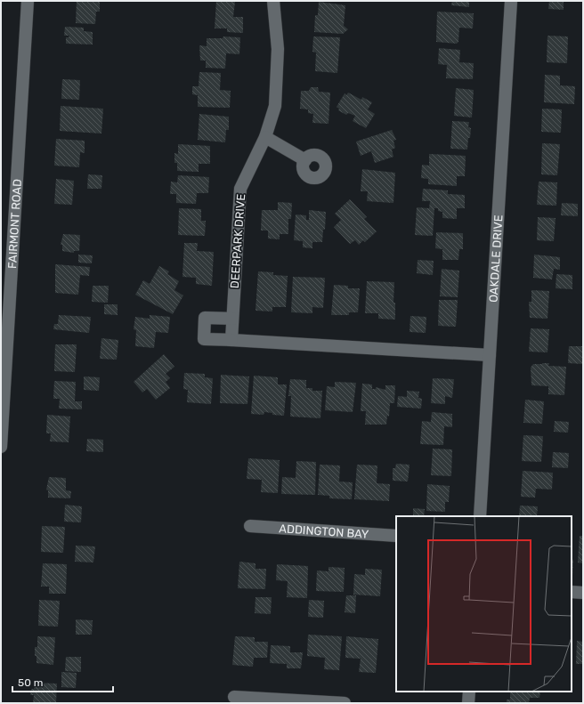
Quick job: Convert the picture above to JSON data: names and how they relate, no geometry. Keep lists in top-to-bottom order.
{
  "streets": {
    "street": [
      "FAIRMONT ROAD",
      "DEERPARK DRIVE",
      "OAKDALE DRIVE",
      "ADDINGTON BAY"
    ]
  },
  "scale_bar": "50 m"
}
